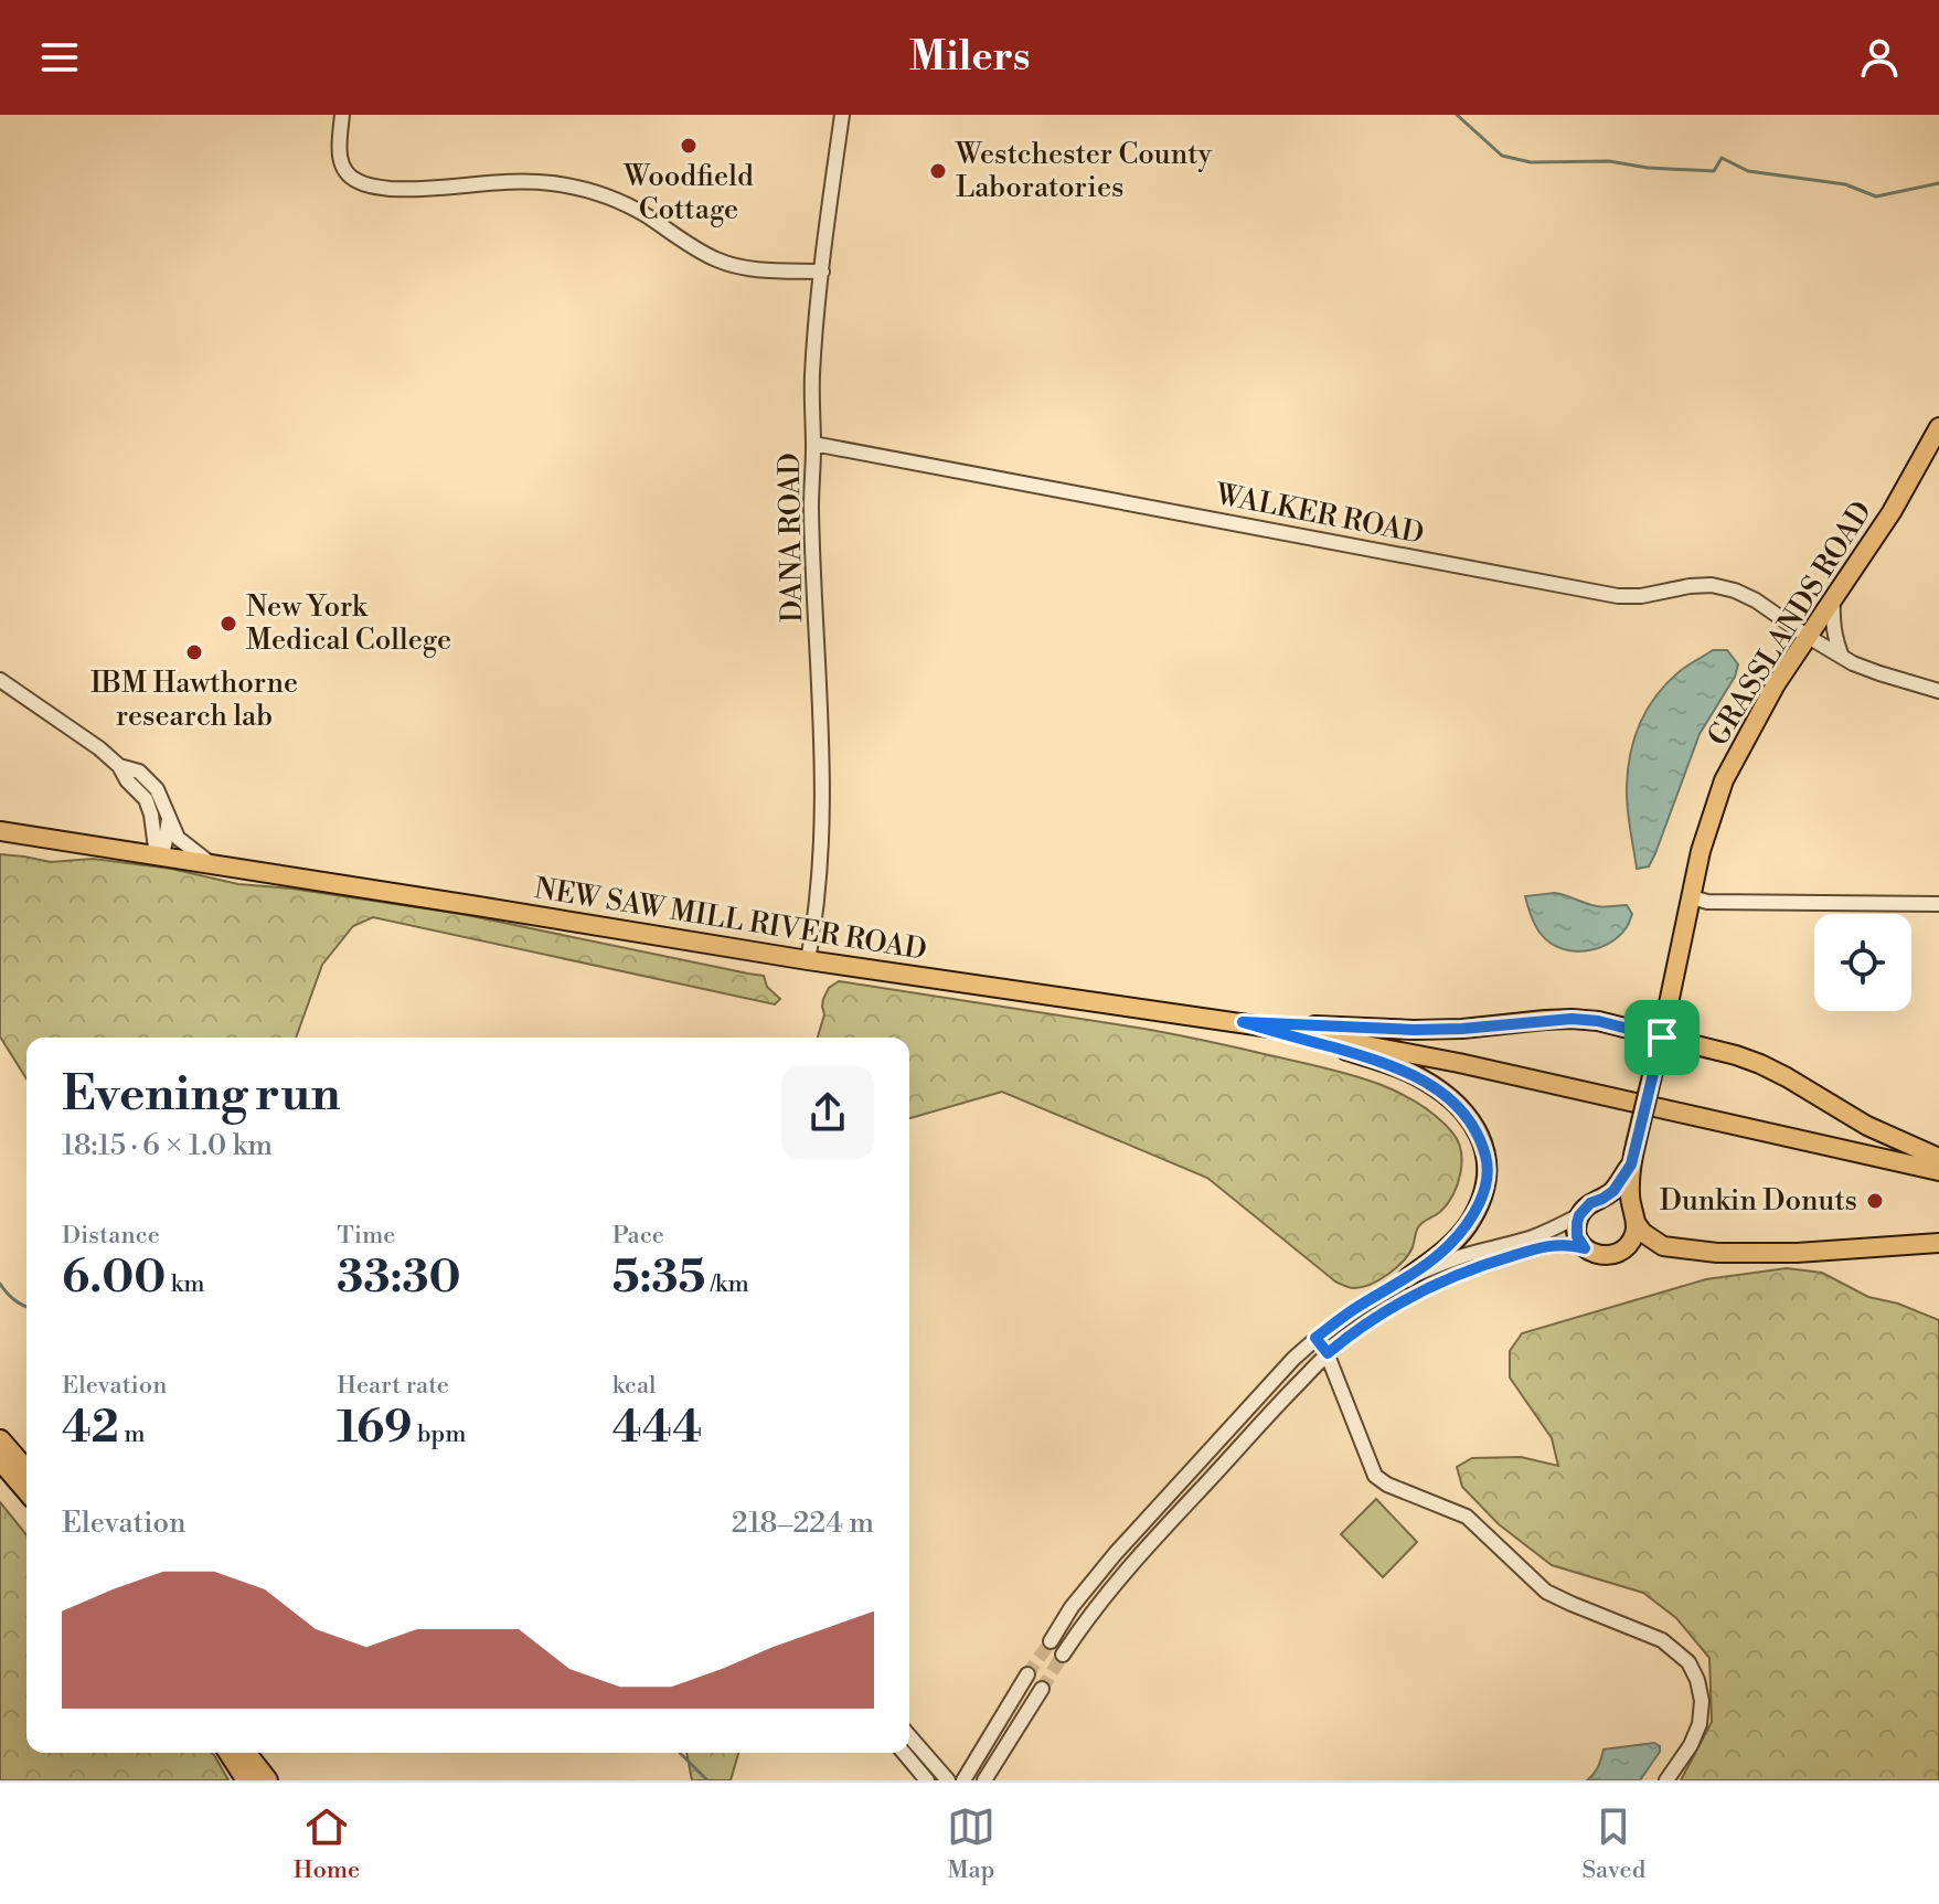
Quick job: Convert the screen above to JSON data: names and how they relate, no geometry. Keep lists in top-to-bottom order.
{
  "streets": {
    "main road": ["GRASSLANDS ROAD", "NEW SAW MILL RIVER ROAD"],
    "street": ["WALKER ROAD", "DANA ROAD"]
  },
  "crossings": [
    ["WALKER ROAD", "DANA ROAD"],
    ["WALKER ROAD", "GRASSLANDS ROAD"],
    ["DANA ROAD", "NEW SAW MILL RIVER ROAD"]
  ],
  "places": [
    "Woodfield Cottage",
    "Westchester County Laboratories",
    "New York Medical College",
    "IBM Hawthorne research lab",
    "Dunkin Donuts"
  ],
  "page": {
    "header": "Milers",
    "heading": ["Evening run", "18:15 · 6 × 1.0 km"],
    "stats": [
      ["Distance", "6.00 km"],
      ["Time", "33:30"],
      ["Pace", "5:35 /km"],
      ["Elevation", "42 m"],
      ["Heart rate", "169 bpm"],
      ["kcal", "444"]
    ],
    "chart": ["Elevation", "218–224 m"],
    "tabs": ["Home", "Map", "Saved"]
  }
}
